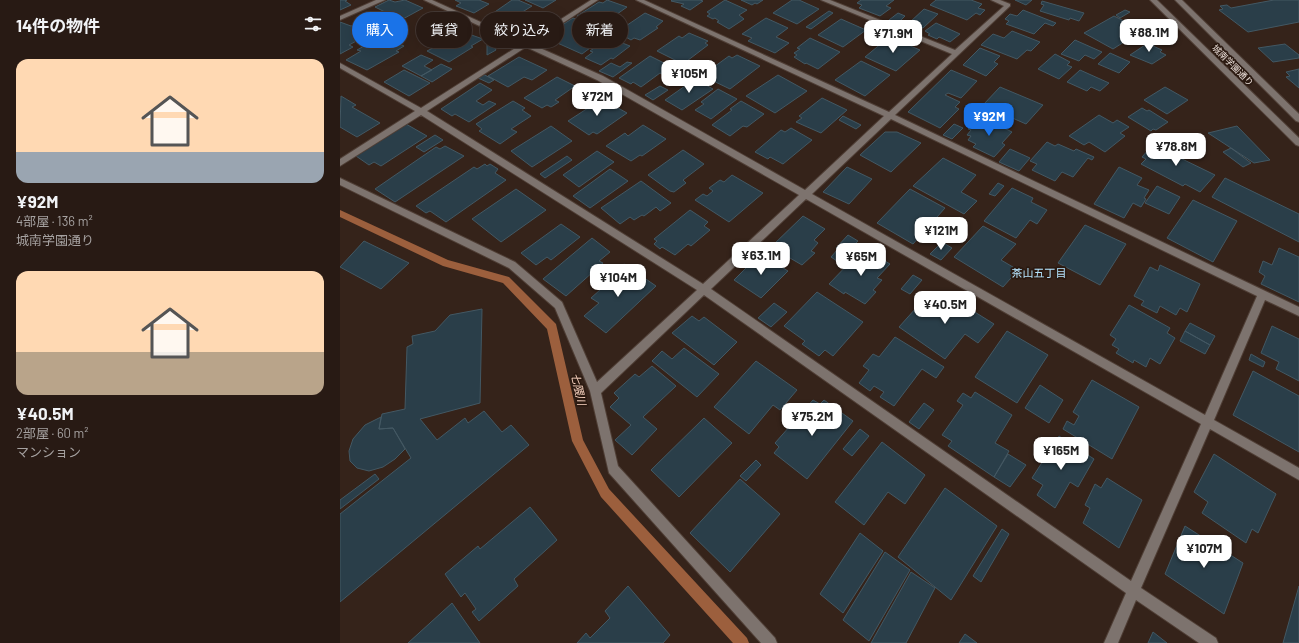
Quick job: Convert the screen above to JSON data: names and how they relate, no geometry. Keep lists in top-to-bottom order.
{
  "streets": {
    "street": ["城南学園通り"]
  },
  "districts": ["茶山五丁目"],
  "water": ["七隈川"],
  "page": {
    "heading": "14件の物件",
    "chip": [
      "購入",
      "賃貸",
      "絞り込み",
      "新着"
    ],
    "price": [
      "¥88.1M",
      "¥71.9M",
      "¥105M",
      "¥72M",
      "¥92M",
      "¥78.8M",
      "¥121M",
      "¥63.1M",
      "¥65M",
      "¥104M",
      "¥40.5M",
      "¥75.2M",
      "¥165M",
      "¥107M"
    ],
    "list": [
      {
        "name": "¥92M",
        "note": "4部屋 · 136 m² · 城南学園通り"
      },
      {
        "name": "¥40.5M",
        "note": "2部屋 · 60 m² · マンション"
      }
    ]
  }
}
